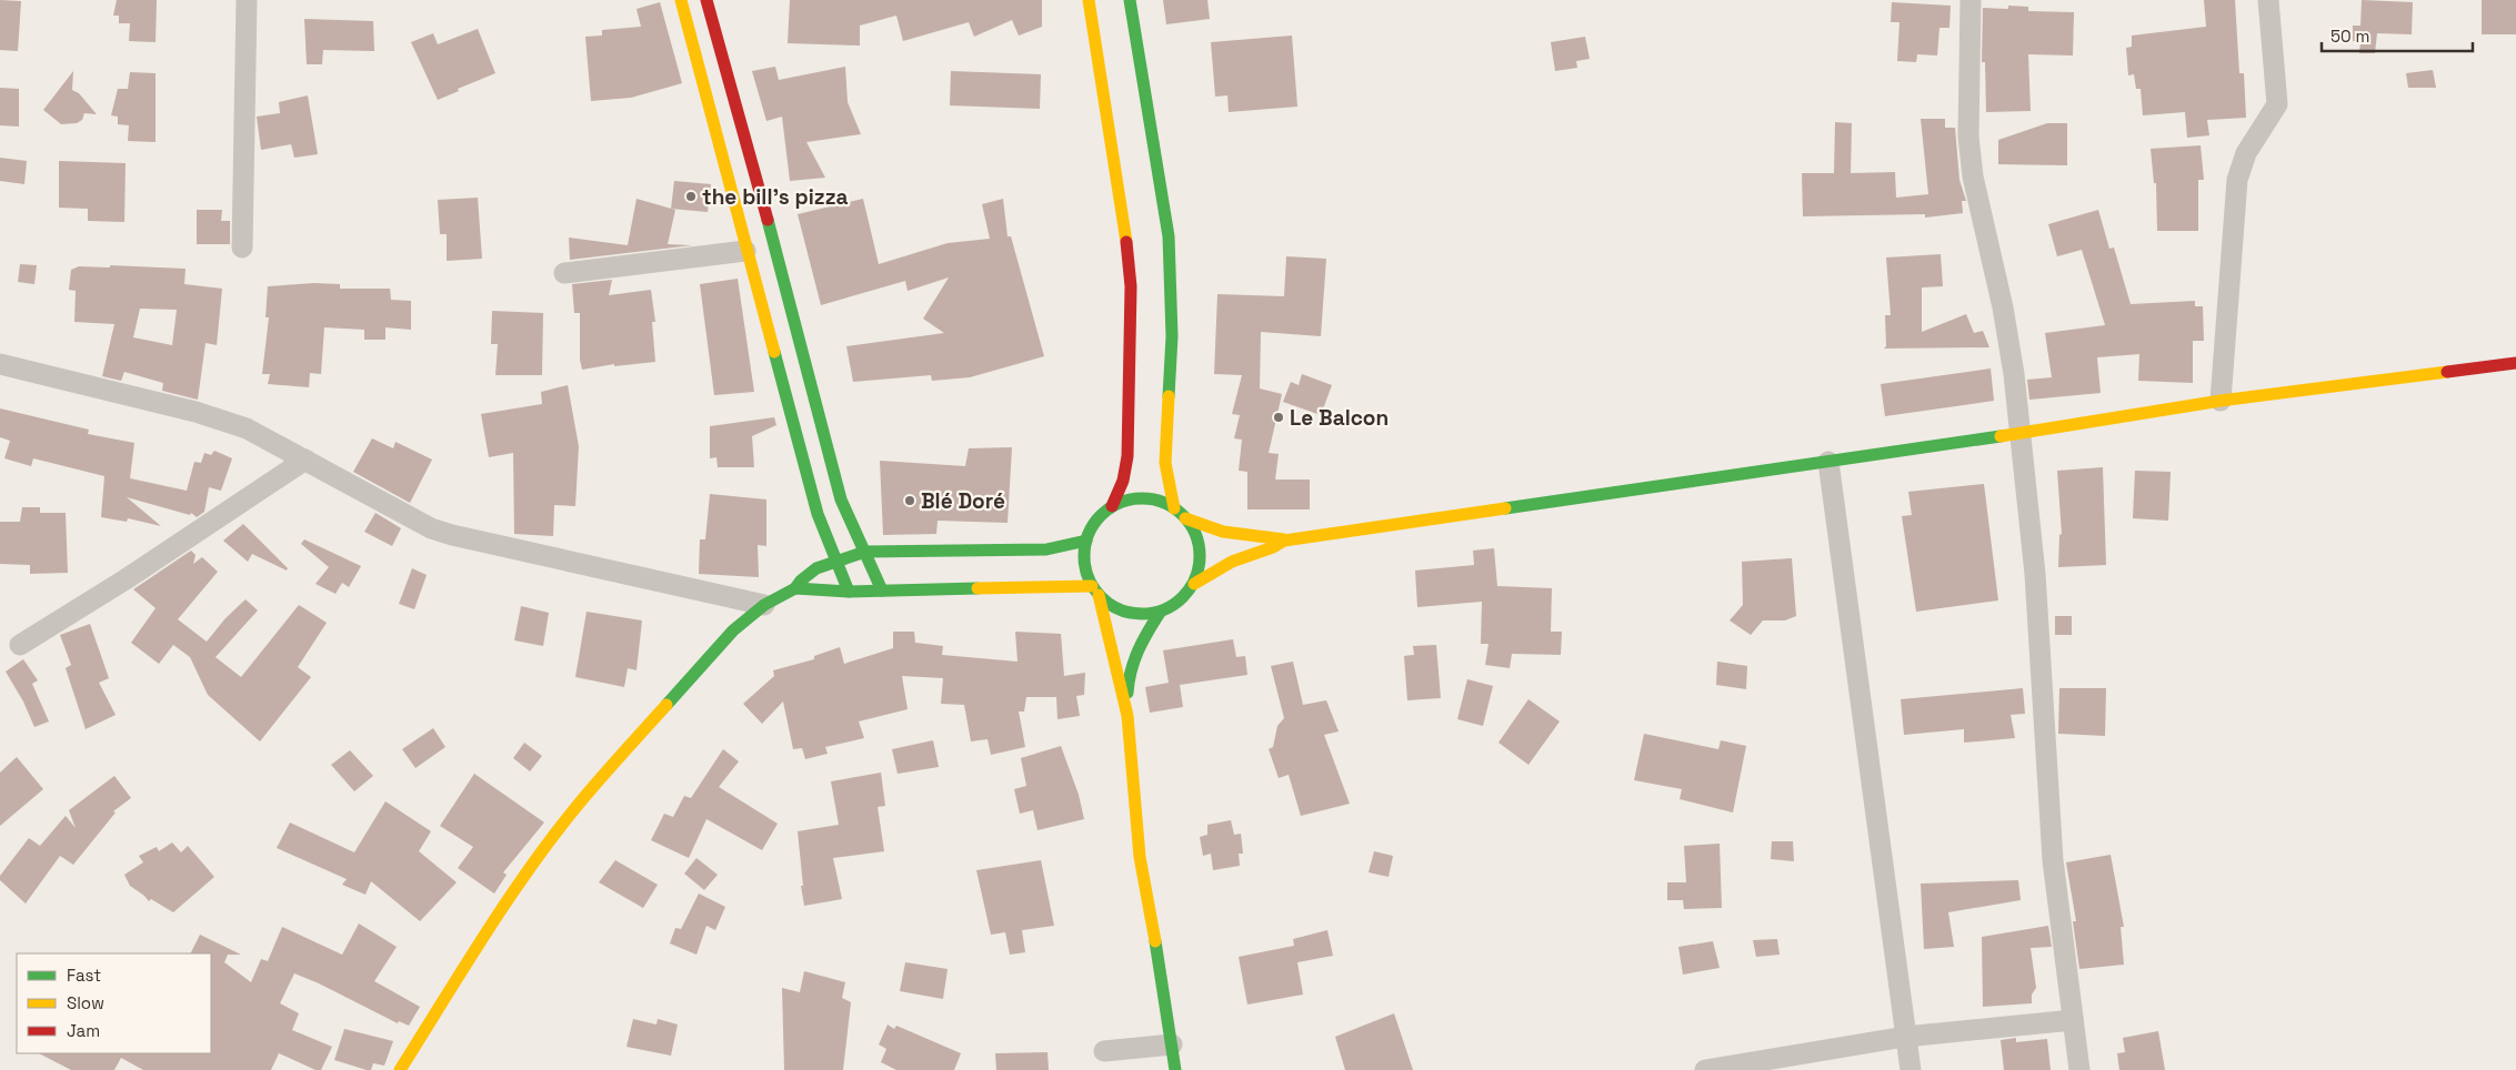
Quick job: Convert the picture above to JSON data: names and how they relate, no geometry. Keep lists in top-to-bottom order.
{
  "places": ["the bill's pizza", "Le Balcon", "Blé Doré"],
  "legend": ["Fast", "Slow", "Jam"],
  "scale_bar": "50 m"
}
